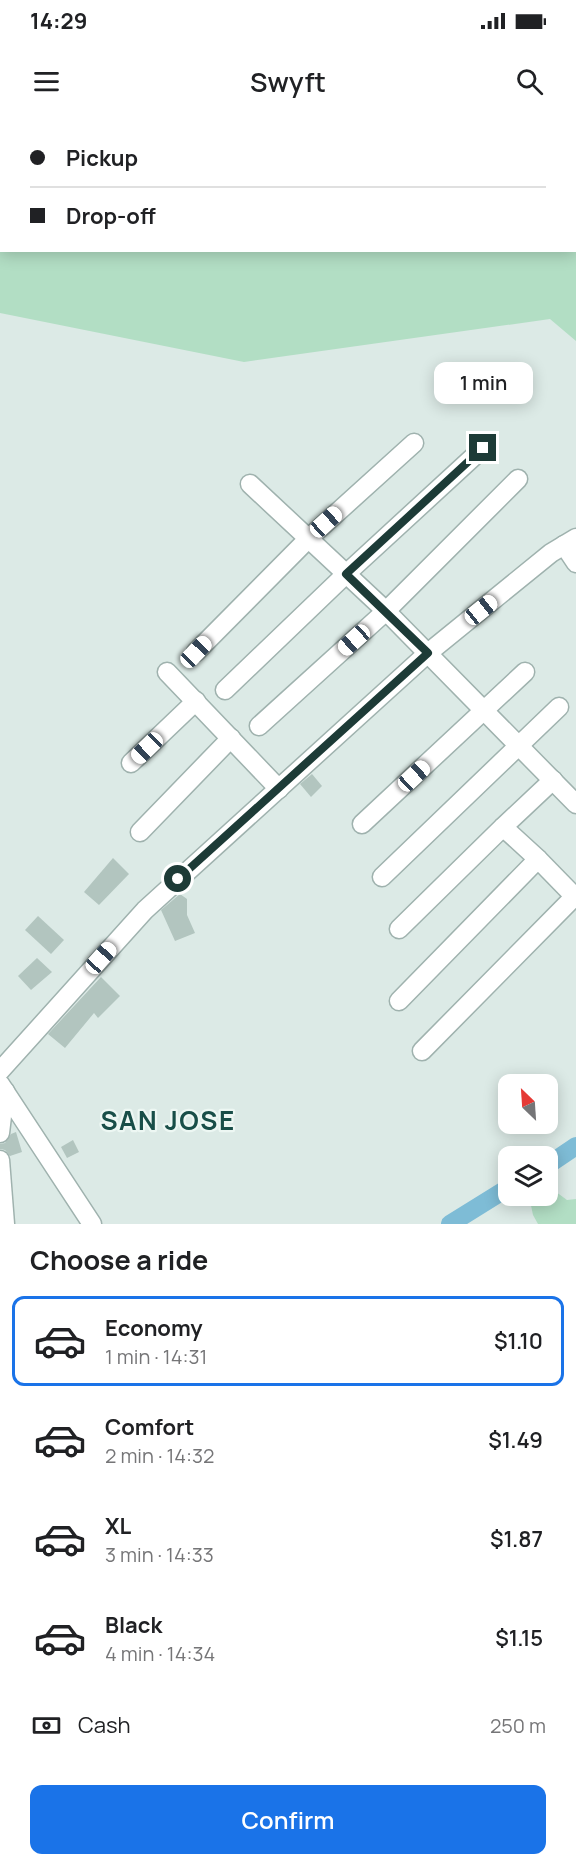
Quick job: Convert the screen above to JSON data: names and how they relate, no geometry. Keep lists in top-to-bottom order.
{
  "districts": ["SAN JOSE"],
  "north": "top left",
  "page": {
    "status": "14:29",
    "header": "Swyft",
    "banner": ["Pickup", "Drop-off"],
    "bubble": "1 min",
    "heading": "Choose a ride",
    "list": [
      {
        "name": "Economy",
        "note": "1 min · 14:31",
        "value": "$1.10"
      },
      {
        "name": "Comfort",
        "note": "2 min · 14:32",
        "value": "$1.49"
      },
      {
        "name": "XL",
        "note": "3 min · 14:33",
        "value": "$1.87"
      },
      {
        "name": "Black",
        "note": "4 min · 14:34",
        "value": "$1.15"
      }
    ],
    "pay": ["Cash", "250 m"],
    "buttons": "Confirm"
  }
}
